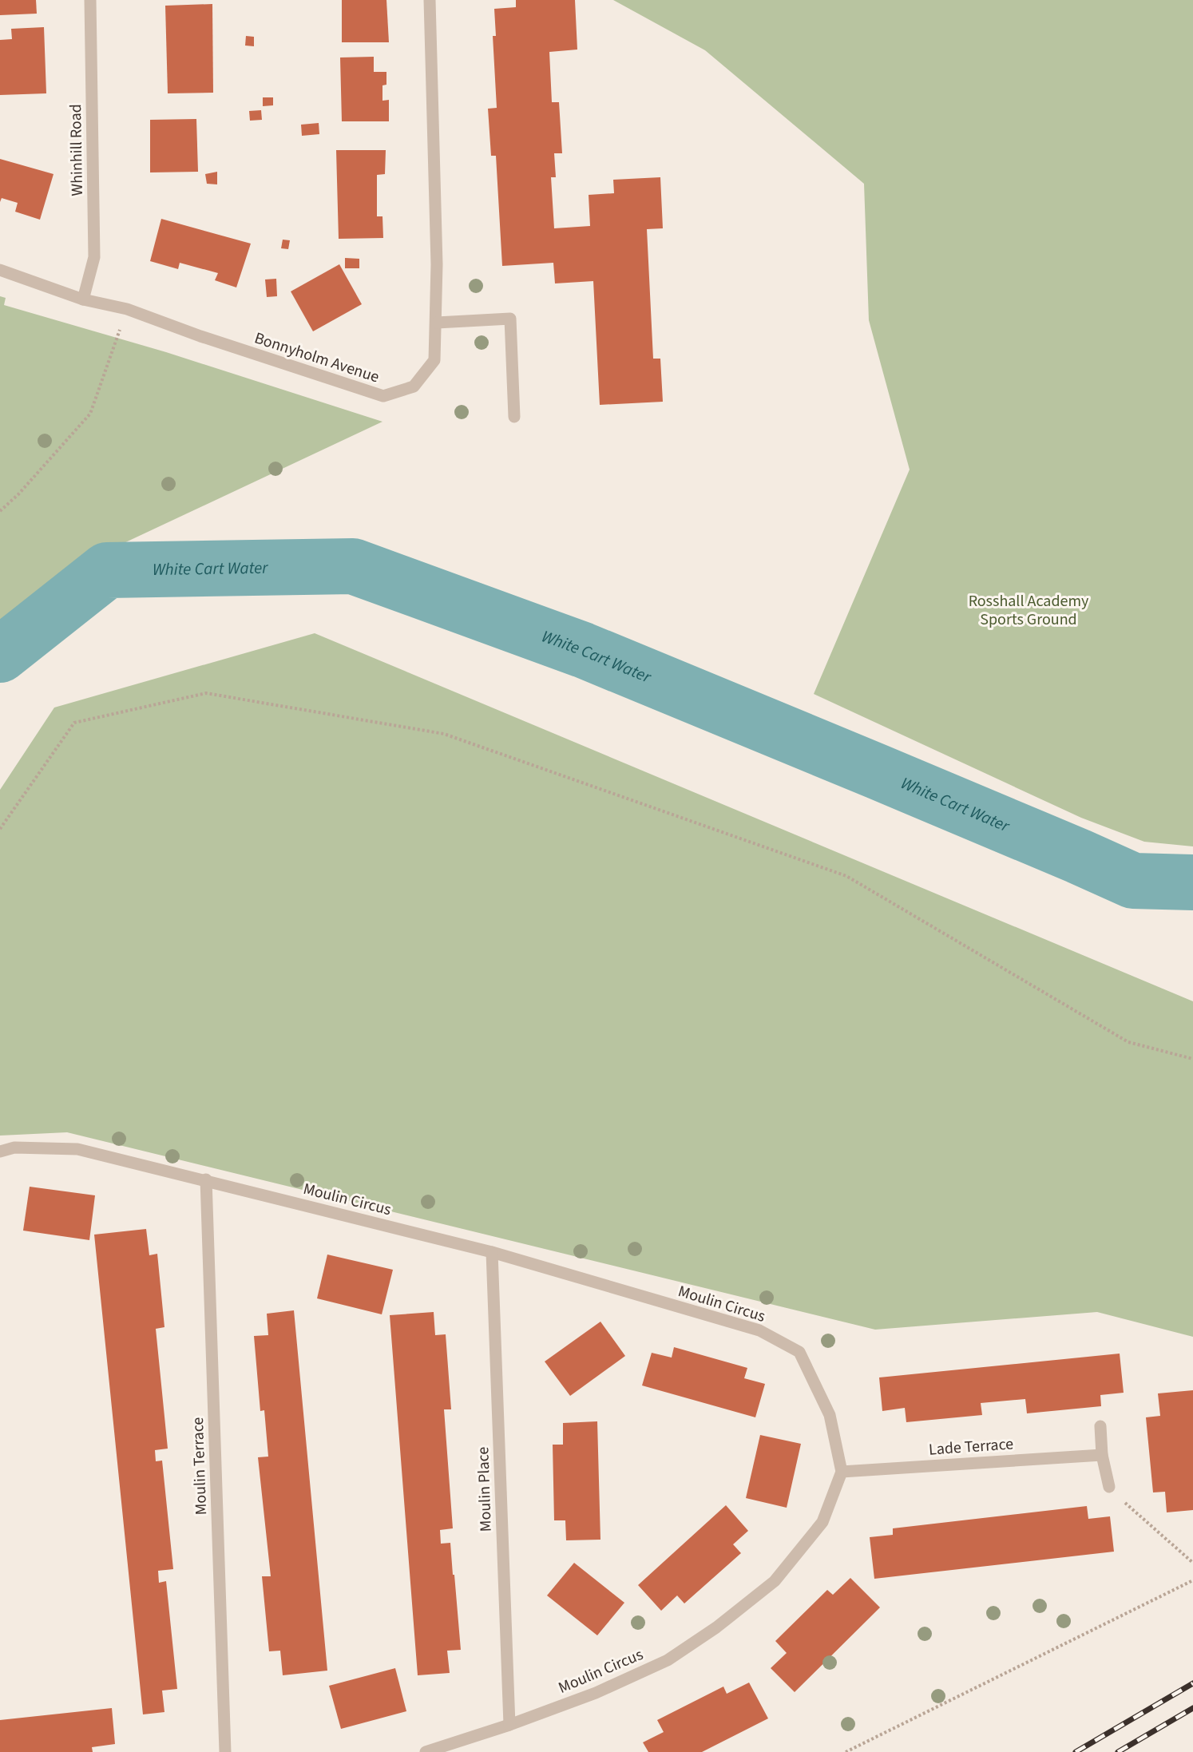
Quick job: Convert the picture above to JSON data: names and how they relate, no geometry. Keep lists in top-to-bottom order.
{
  "streets": {
    "street": [
      "Whinhill Road",
      "Bonnyholm Avenue",
      "Moulin Circus",
      "Lade Terrace",
      "Moulin Terrace",
      "Moulin Place"
    ]
  },
  "crossings": [
    ["Whinhill Road", "Bonnyholm Avenue"],
    ["Moulin Circus", "Lade Terrace"],
    ["Moulin Circus", "Moulin Terrace"],
    ["Moulin Circus", "Moulin Place"]
  ],
  "water": ["White Cart Water"],
  "parks": ["Rosshall Academy Sports Ground"]
}
